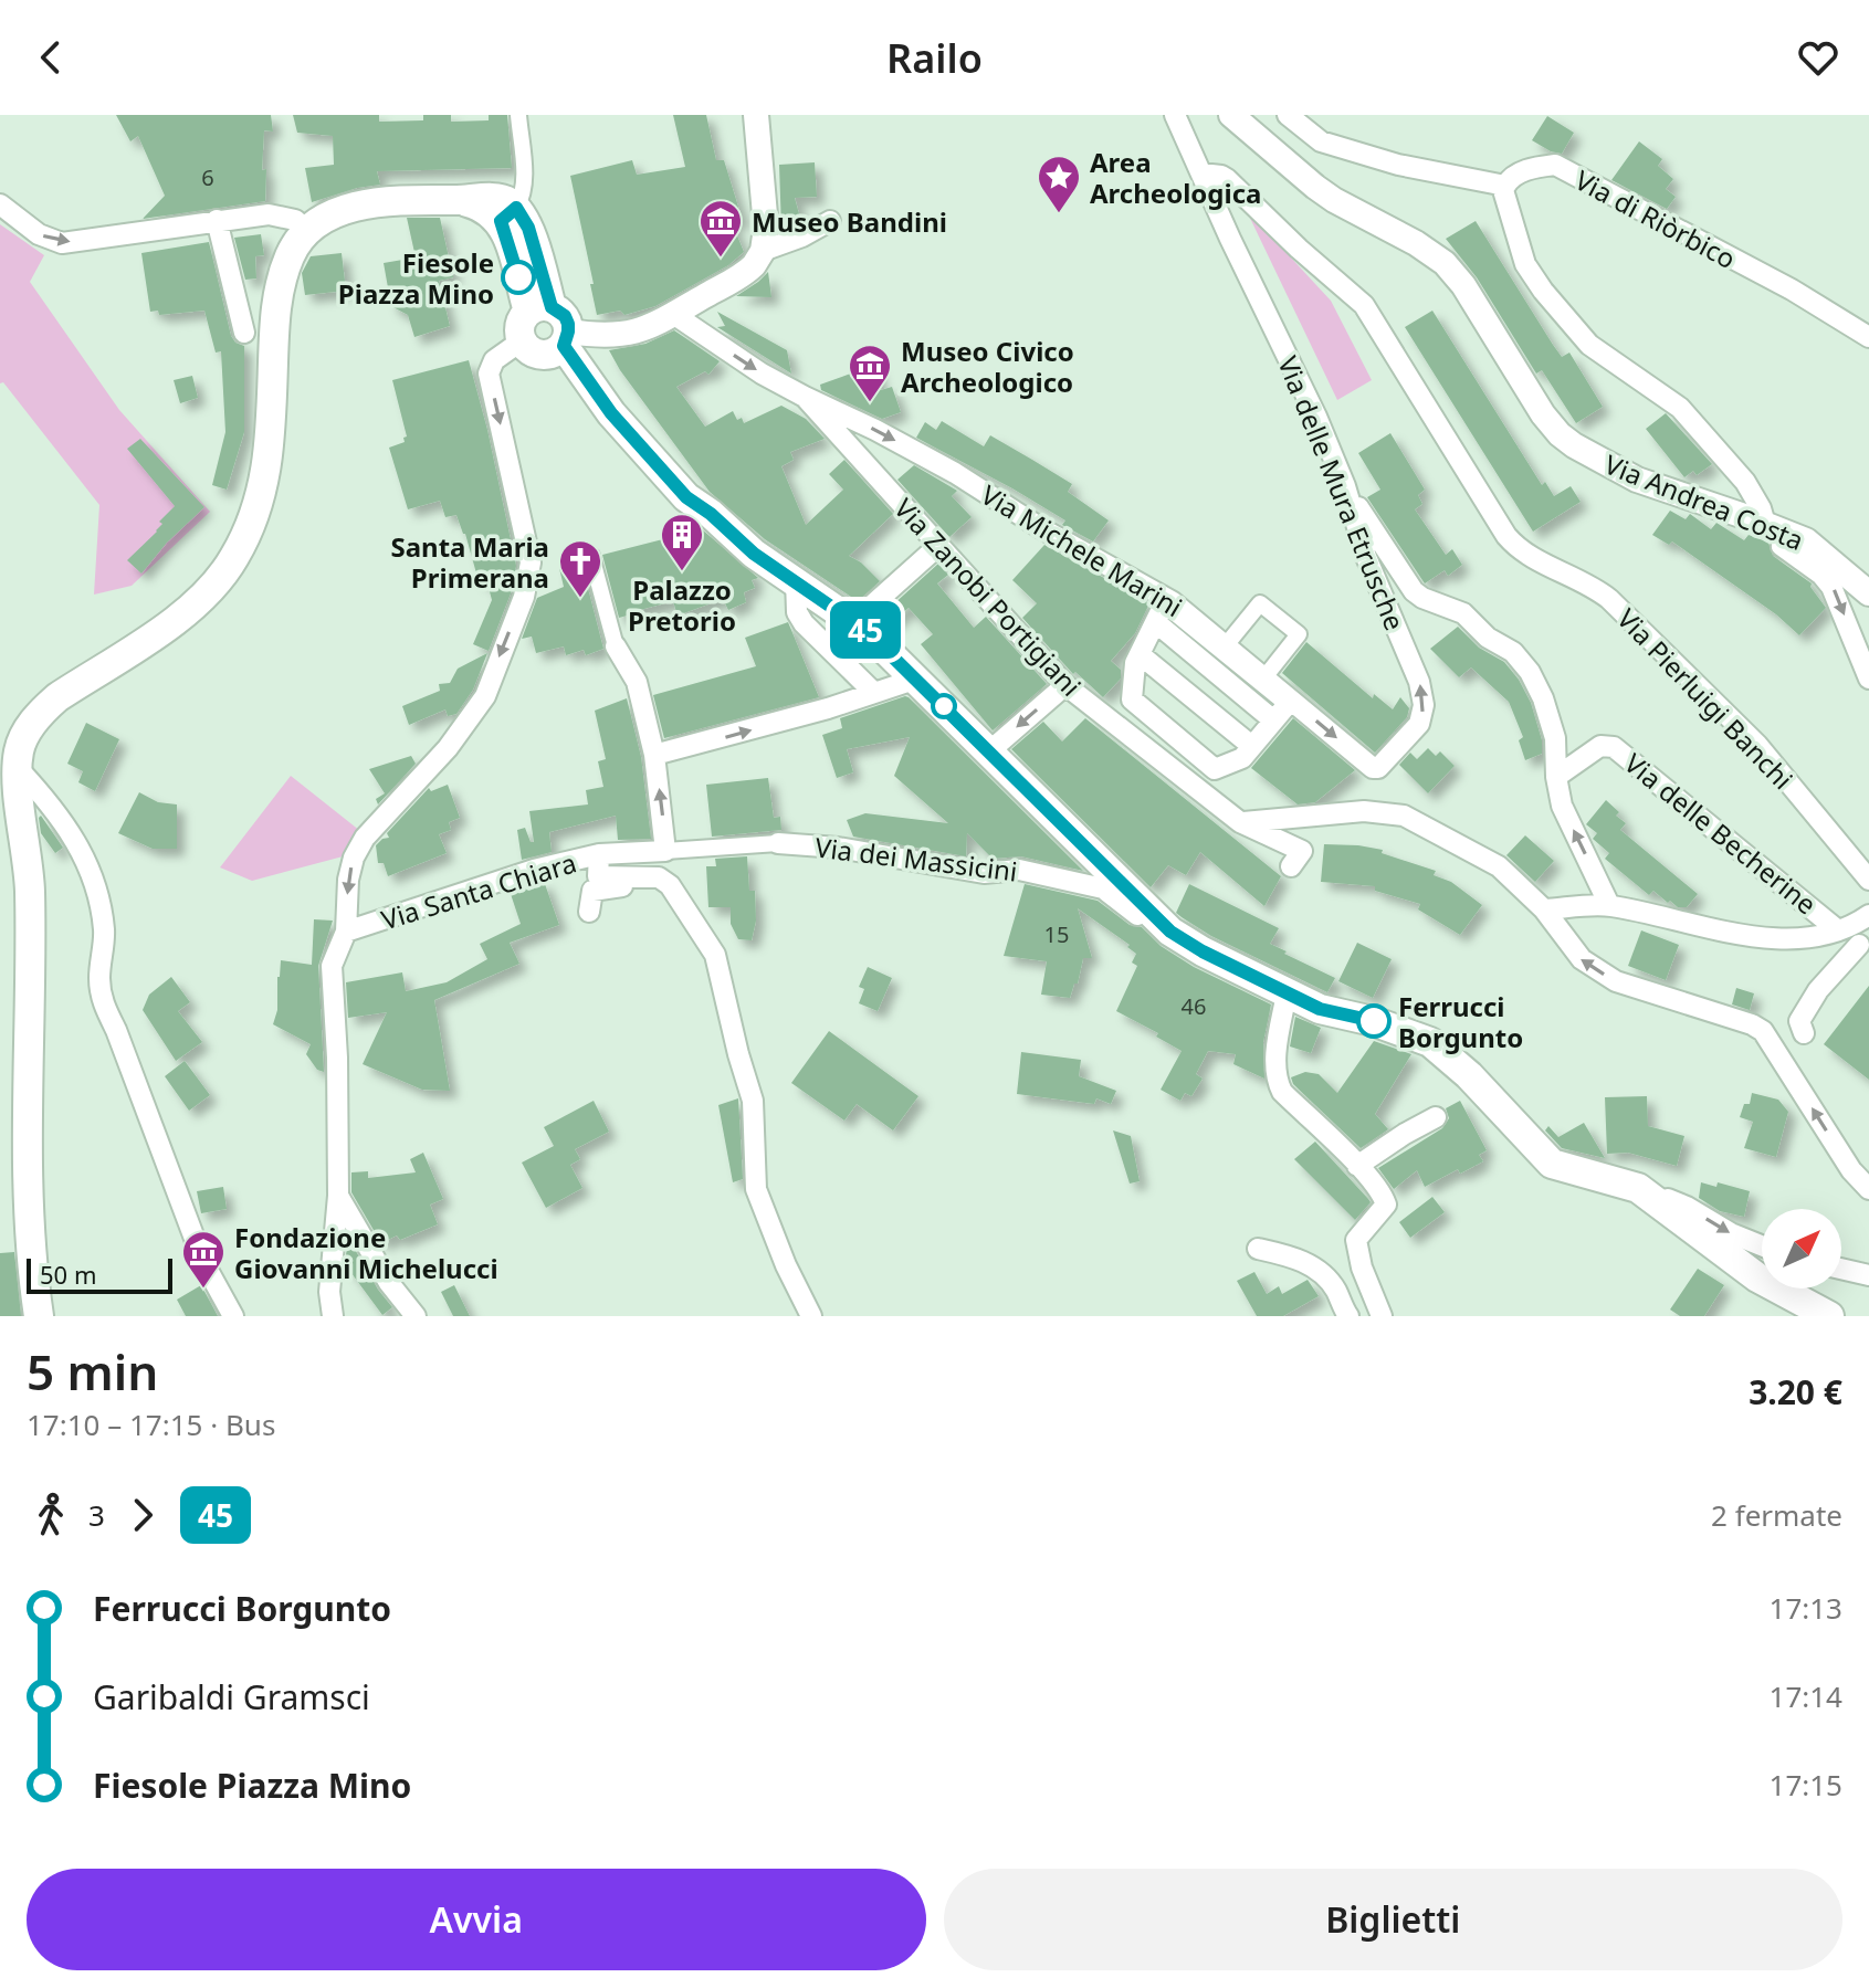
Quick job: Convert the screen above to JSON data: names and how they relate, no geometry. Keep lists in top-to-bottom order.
{
  "streets": {
    "street": [
      "Via di Riòrbico",
      "Via delle Mura Etrusche",
      "Via Andrea Costa",
      "Via Michele Marini",
      "Via Zanobi Portigiani",
      "Via Pierluigi Banchi",
      "Via delle Becherine",
      "Via dei Massicini",
      "Via Santa Chiara"
    ]
  },
  "crossings": [
    ["Via delle Mura Etrusche", "Via Michele Marini"],
    ["Via delle Mura Etrusche", "Via Pierluigi Banchi"],
    ["Via Michele Marini", "Via Zanobi Portigiani"],
    ["Via dei Massicini", "Via Santa Chiara"]
  ],
  "one_way": ["Via delle Mura Etrusche", "Via Michele Marini"],
  "places": {
    "place": ["Area Archeologica"],
    "museum": ["Museo Bandini", "Museo Civico Archeologico", "Fondazione Giovanni Michelucci"],
    "other": ["Fiesole Piazza Mino", "Ferrucci Borgunto"],
    "building": ["Palazzo Pretorio"],
    "church": ["Santa Maria Primerana"]
  },
  "lines": ["bus line 45"],
  "house_numbers": ["6", "15", "46"],
  "scale_bar": "50 m",
  "north": "top right",
  "page": {
    "header": "Railo",
    "on_map": "45",
    "scale": "50 m",
    "heading": ["5 min", "17:10 – 17:15 · Bus", "3.20 €"],
    "legs": ["3", "45", "2 fermate"],
    "list": [
      {
        "name": "Ferrucci Borgunto",
        "value": "17:13"
      },
      {
        "name": "Garibaldi Gramsci",
        "value": "17:14"
      },
      {
        "name": "Fiesole Piazza Mino",
        "value": "17:15"
      }
    ],
    "buttons": ["Avvia", "Biglietti"]
  }
}
